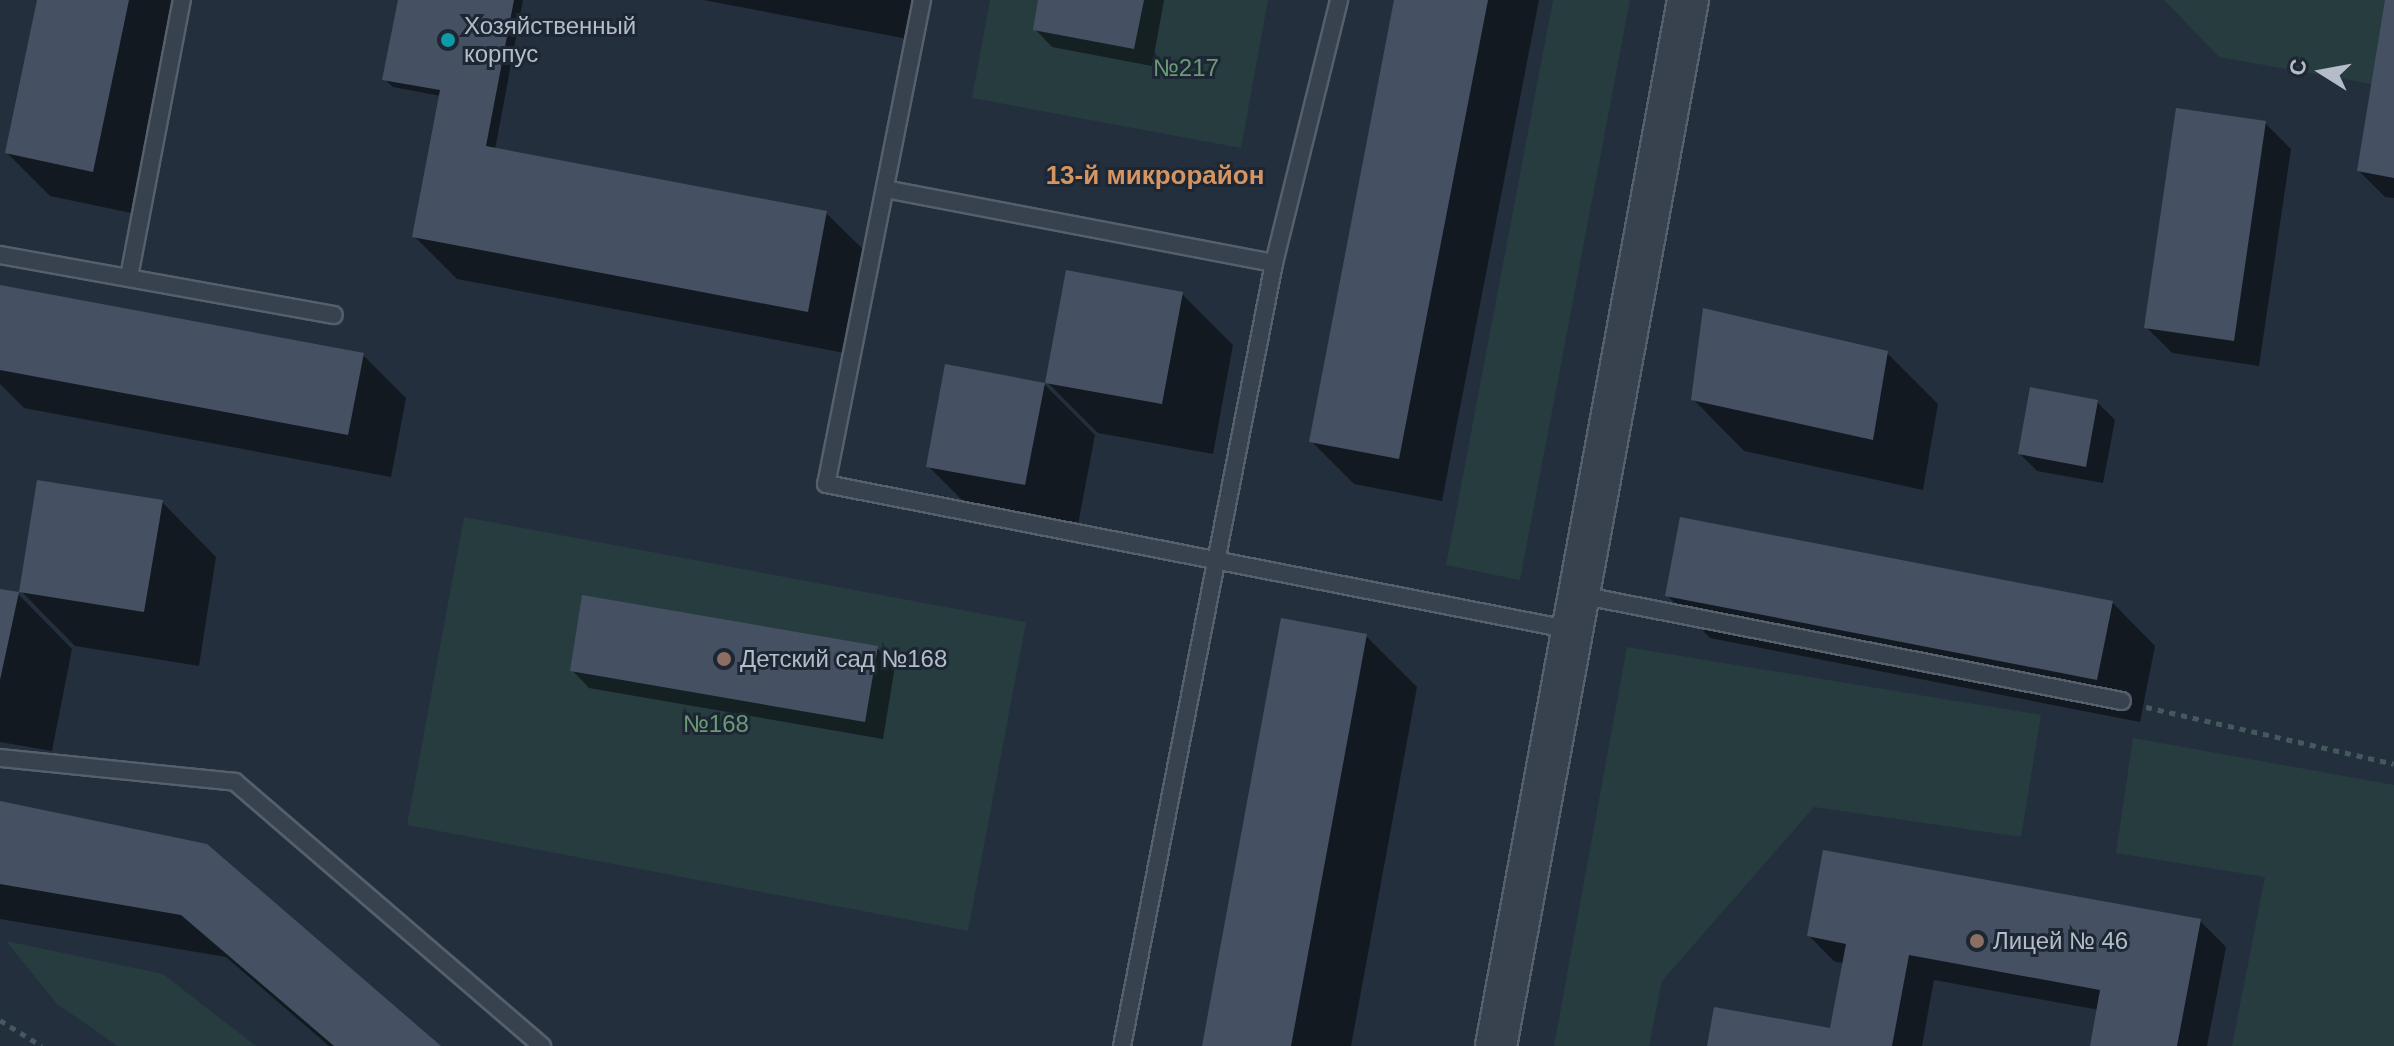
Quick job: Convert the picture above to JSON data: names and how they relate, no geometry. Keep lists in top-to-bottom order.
{
  "districts": ["13-й микрорайон"],
  "parks": ["№217", "№168"],
  "places": ["Хозяйственный корпус", "Детский сад №168", "Лицей № 46"],
  "north": "left"
}
